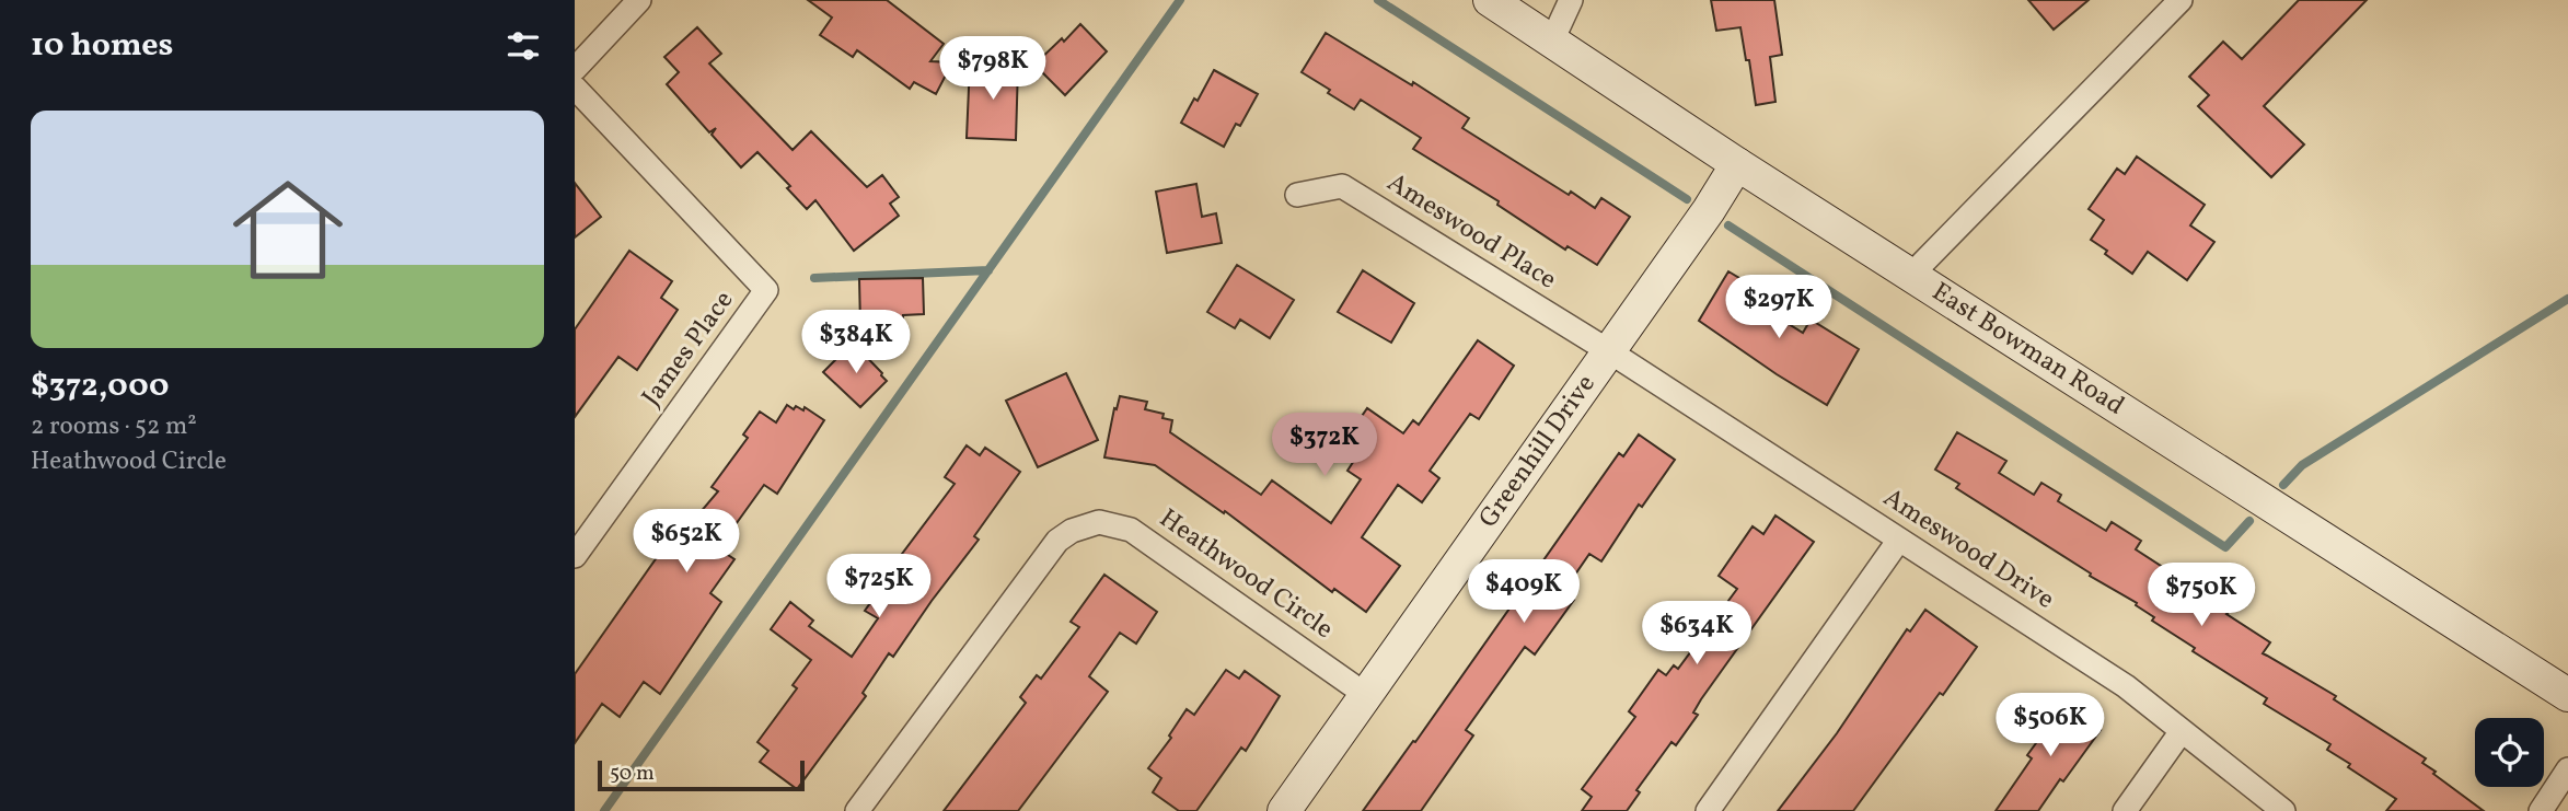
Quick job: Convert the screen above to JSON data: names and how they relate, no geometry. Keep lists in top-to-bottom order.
{
  "streets": {
    "street": [
      "Ameswood Place",
      "James Place",
      "East Bowman Road",
      "Greenhill Drive",
      "Ameswood Drive",
      "Heathwood Circle"
    ]
  },
  "crossings": [
    ["Ameswood Place", "Greenhill Drive"],
    ["Ameswood Place", "Ameswood Drive"],
    ["East Bowman Road", "Greenhill Drive"],
    ["Greenhill Drive", "Ameswood Drive"],
    ["Greenhill Drive", "Heathwood Circle"]
  ],
  "scale_bar": "50 m",
  "page": {
    "heading": "10 homes",
    "price": [
      "$798K",
      "$297K",
      "$384K",
      "$372K",
      "$652K",
      "$725K",
      "$409K",
      "$750K",
      "$634K",
      "$506K"
    ],
    "list": [
      {
        "name": "$372,000",
        "note": "2 rooms · 52 m² · Heathwood Circle"
      }
    ],
    "scale": "50 m"
  }
}
